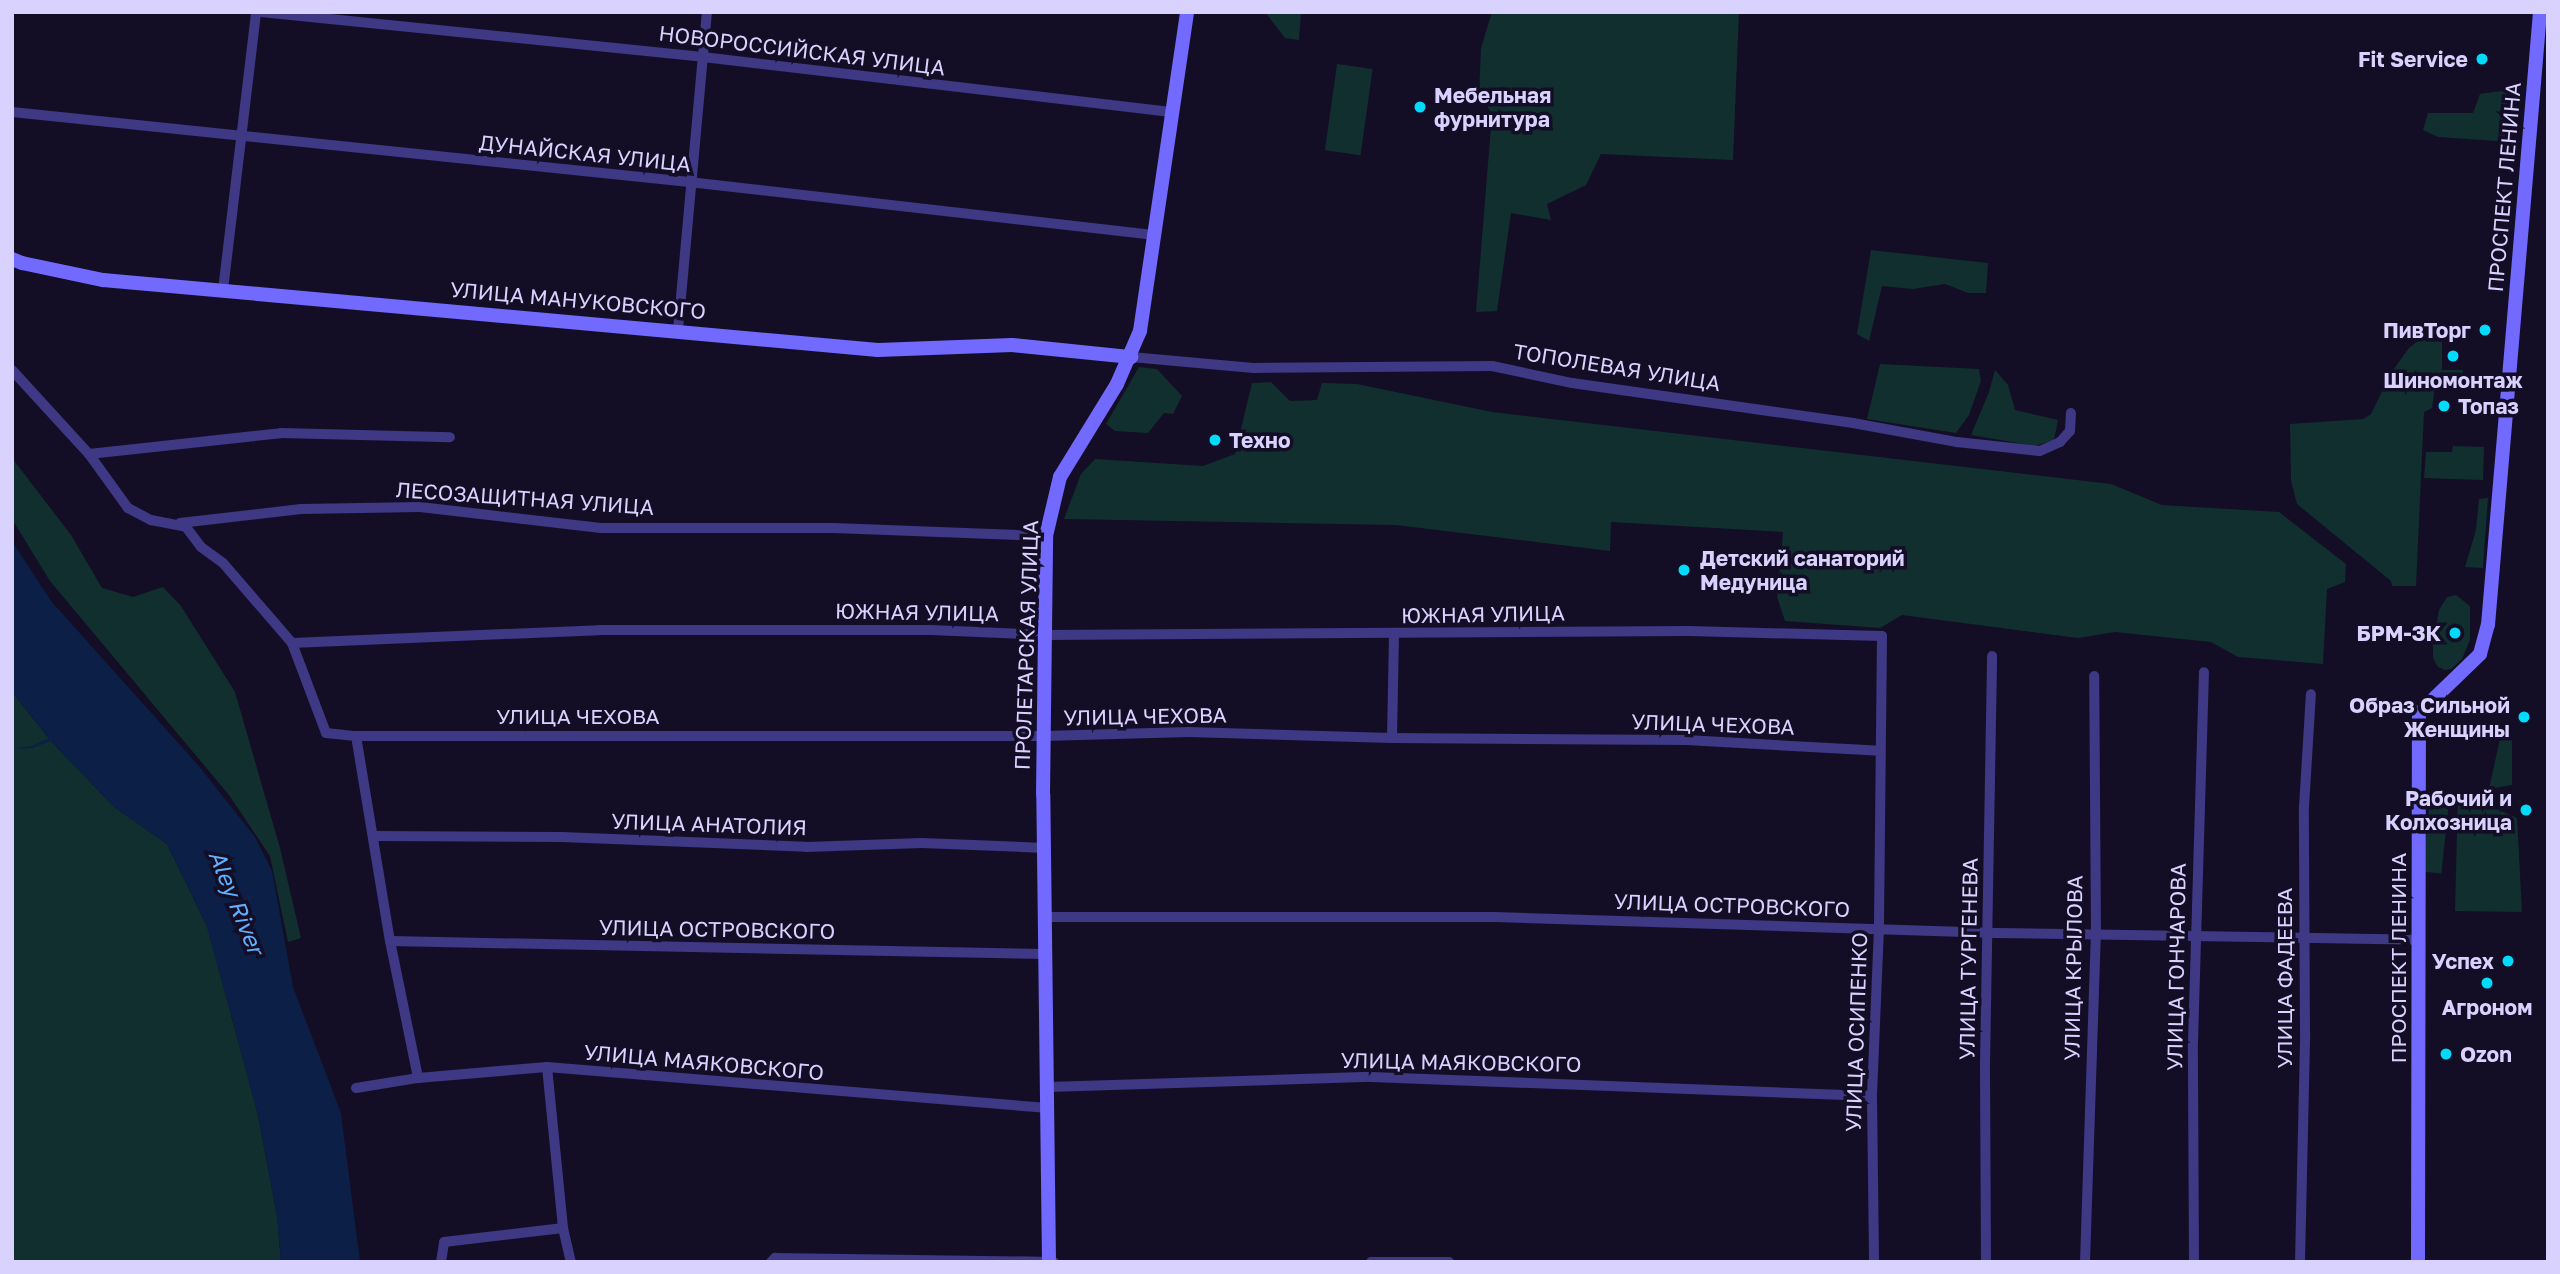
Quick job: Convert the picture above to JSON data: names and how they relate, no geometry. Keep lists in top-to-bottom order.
{
  "streets": {
    "street": [
      "НОВОРОССИЙСКАЯ УЛИЦА",
      "ДУНАЙСКАЯ УЛИЦА",
      "ПРОСПЕКТ ЛЕНИНА",
      "УЛИЦА МАНУКОВСКОГО",
      "ТОПОЛЕВАЯ УЛИЦА",
      "ЛЕСОЗАЩИТНАЯ УЛИЦА",
      "ЮЖНАЯ УЛИЦА",
      "ПРОЛЕТАРСКАЯ УЛИЦА",
      "УЛИЦА ЧЕХОВА",
      "УЛИЦА АНАТОЛИЯ",
      "УЛИЦА ОСТРОВСКОГО",
      "УЛИЦА ТУРГЕНЕВА",
      "УЛИЦА ГОНЧАРОВА",
      "УЛИЦА КРЫЛОВА",
      "УЛИЦА ФАДЕЕВА",
      "УЛИЦА ОСИПЕНКО",
      "УЛИЦА МАЯКОВСКОГО"
    ]
  },
  "crossings": [
    ["НОВОРОССИЙСКАЯ УЛИЦА", "ПРОЛЕТАРСКАЯ УЛИЦА"],
    ["ДУНАЙСКАЯ УЛИЦА", "ПРОЛЕТАРСКАЯ УЛИЦА"],
    ["ПРОСПЕКТ ЛЕНИНА", "УЛИЦА ОСТРОВСКОГО"],
    ["УЛИЦА МАНУКОВСКОГО", "ТОПОЛЕВАЯ УЛИЦА"],
    ["УЛИЦА МАНУКОВСКОГО", "ПРОЛЕТАРСКАЯ УЛИЦА"],
    ["ТОПОЛЕВАЯ УЛИЦА", "ПРОЛЕТАРСКАЯ УЛИЦА"],
    ["ЛЕСОЗАЩИТНАЯ УЛИЦА", "ПРОЛЕТАРСКАЯ УЛИЦА"],
    ["ЮЖНАЯ УЛИЦА", "ПРОЛЕТАРСКАЯ УЛИЦА"],
    ["ЮЖНАЯ УЛИЦА", "УЛИЦА ЧЕХОВА"],
    ["ЮЖНАЯ УЛИЦА", "УЛИЦА ОСИПЕНКО"],
    ["ПРОЛЕТАРСКАЯ УЛИЦА", "УЛИЦА ЧЕХОВА"],
    ["ПРОЛЕТАРСКАЯ УЛИЦА", "УЛИЦА АНАТОЛИЯ"],
    ["ПРОЛЕТАРСКАЯ УЛИЦА", "УЛИЦА ОСТРОВСКОГО"],
    ["ПРОЛЕТАРСКАЯ УЛИЦА", "УЛИЦА МАЯКОВСКОГО"],
    ["УЛИЦА ЧЕХОВА", "УЛИЦА ОСИПЕНКО"],
    ["УЛИЦА ОСТРОВСКОГО", "УЛИЦА ТУРГЕНЕВА"],
    ["УЛИЦА ОСТРОВСКОГО", "УЛИЦА ГОНЧАРОВА"],
    ["УЛИЦА ОСТРОВСКОГО", "УЛИЦА КРЫЛОВА"],
    ["УЛИЦА ОСТРОВСКОГО", "УЛИЦА ФАДЕЕВА"],
    ["УЛИЦА ОСТРОВСКОГО", "УЛИЦА ОСИПЕНКО"],
    ["УЛИЦА ОСИПЕНКО", "УЛИЦА МАЯКОВСКОГО"]
  ],
  "water": ["Aley River"],
  "places": [
    "Fit Service",
    "Мебельная фурнитура",
    "ПивТорг",
    "Шиномонтаж",
    "Топаз",
    "Техно",
    "Детский санаторий Медуница",
    "БРМ-ЗК",
    "Образ Сильной Женщины",
    "Рабочий и Колхозница",
    "Успех",
    "Агроном",
    "Ozon"
  ]
}
